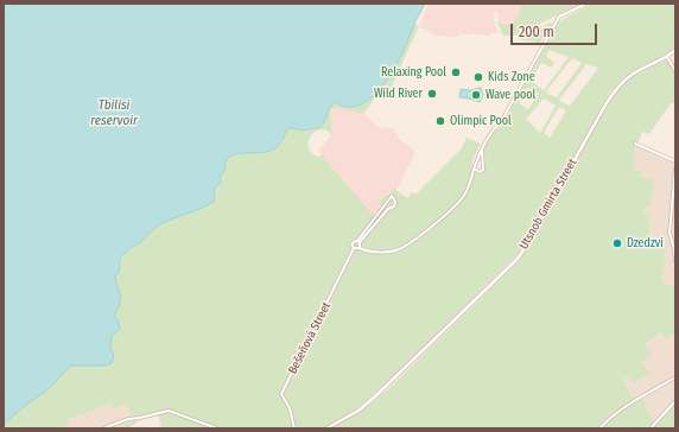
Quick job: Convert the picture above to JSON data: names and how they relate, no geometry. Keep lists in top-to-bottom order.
{
  "streets": {
    "main road": ["Utsnob Gmirta Street"],
    "street": ["Bešeňová Street"]
  },
  "water": ["Tbilisi reservoir"],
  "places": [
    "Relaxing Pool",
    "Kids Zone",
    "Wild River",
    "Wave pool",
    "Olimpic Pool",
    "Dzedzvi"
  ],
  "scale_bar": "200 m"
}
